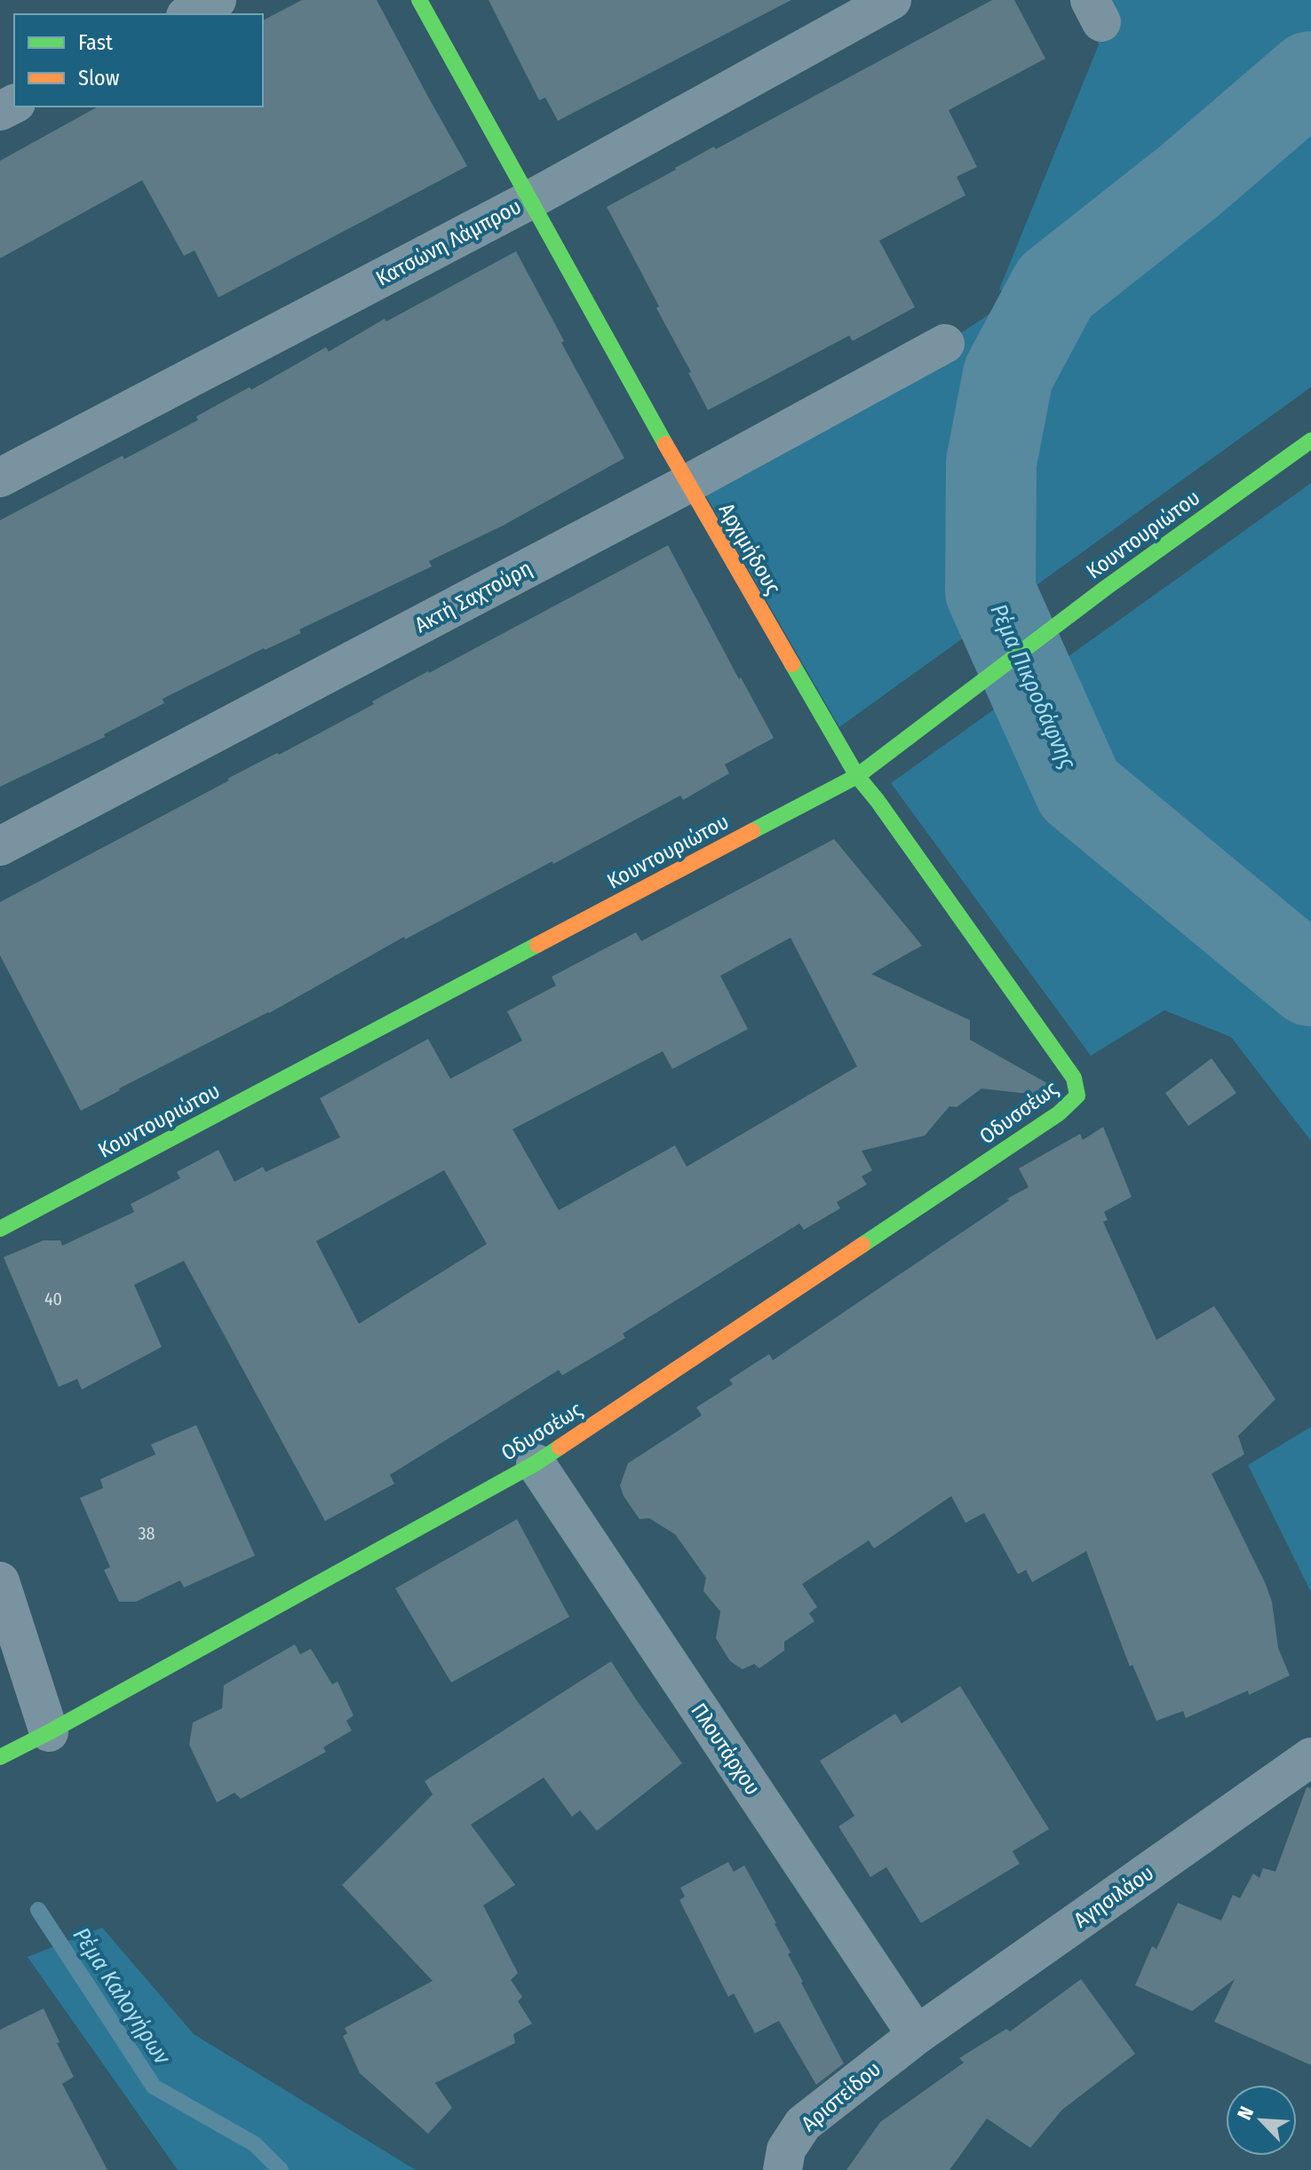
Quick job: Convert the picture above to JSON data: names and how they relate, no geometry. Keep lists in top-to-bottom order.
{
  "streets": {
    "street": [
      "Κατσώνη Λάμπρου",
      "Κουντουριώτου",
      "Αρχιμήδους",
      "Ακτή Σαχτούρη",
      "Οδυσσέως",
      "Πλουτάρχου",
      "Αγησιλάου",
      "Αριστείδου"
    ]
  },
  "crossings": [
    ["Κατσώνη Λάμπρου", "Αρχιμήδους"],
    ["Κουντουριώτου", "Αρχιμήδους"],
    ["Αρχιμήδους", "Ακτή Σαχτούρη"],
    ["Αρχιμήδους", "Οδυσσέως"],
    ["Οδυσσέως", "Πλουτάρχου"],
    ["Πλουτάρχου", "Αγησιλάου"],
    ["Πλουτάρχου", "Αριστείδου"],
    ["Αγησιλάου", "Αριστείδου"]
  ],
  "water": ["Ρέμα Πικροδάφνης", "Ρέμα Καλογήρων"],
  "house_numbers": ["40", "38"],
  "legend": ["Fast", "Slow"],
  "north": "top left"
}
